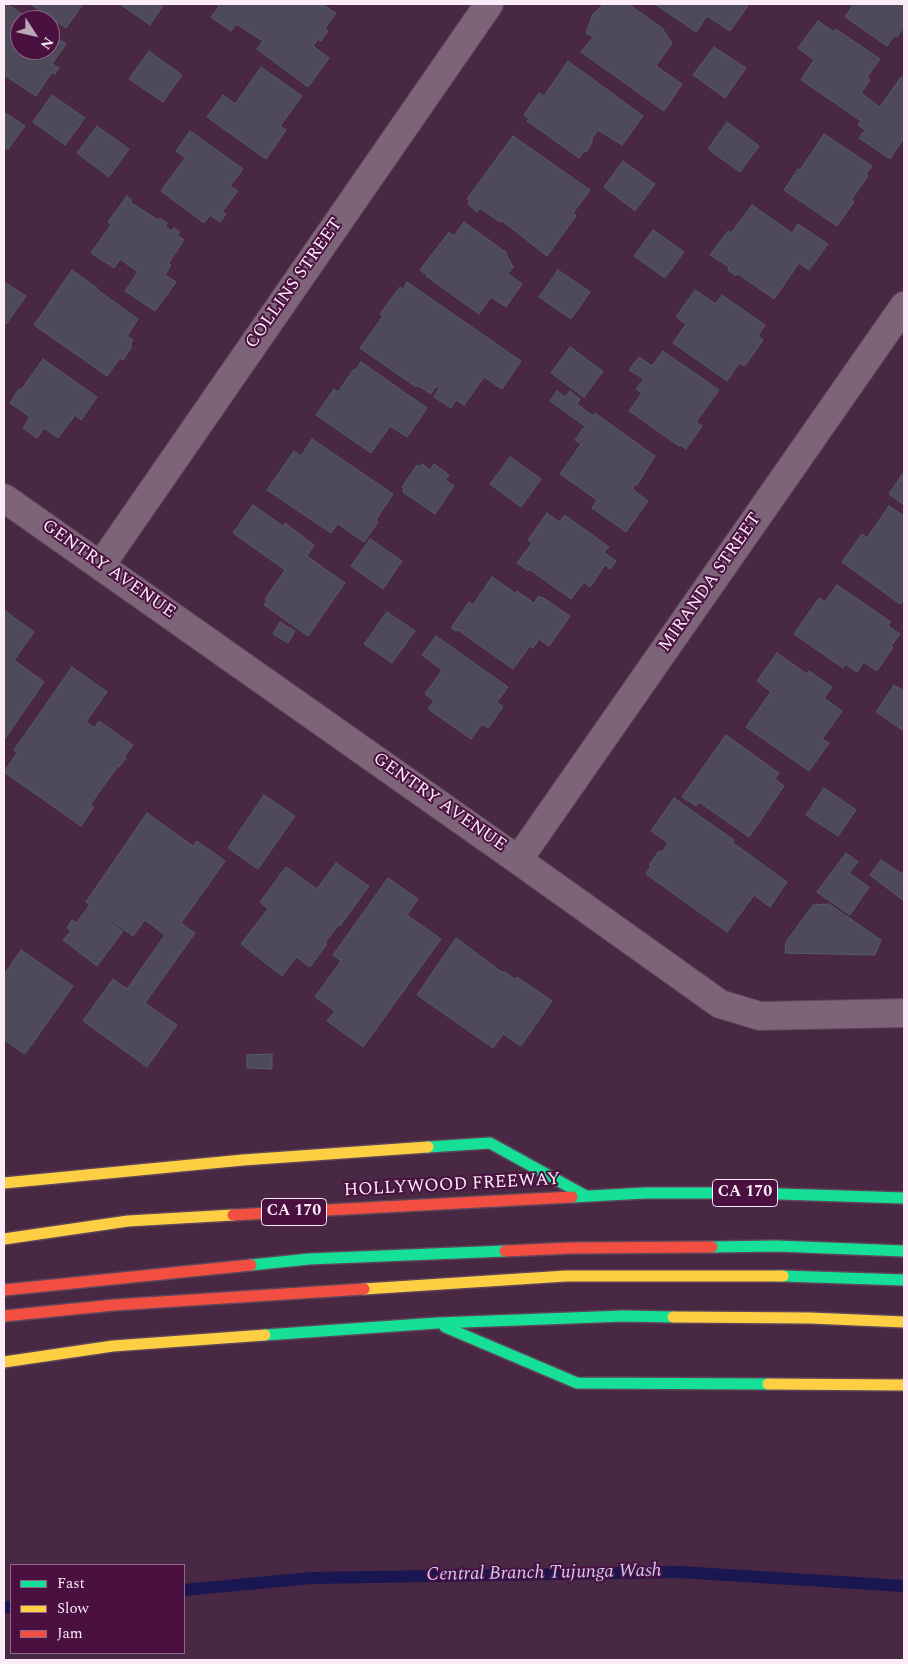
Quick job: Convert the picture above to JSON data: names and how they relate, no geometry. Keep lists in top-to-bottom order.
{
  "streets": {
    "highway": ["HOLLYWOOD FREEWAY", "CA 170"],
    "street": ["COLLINS STREET", "GENTRY AVENUE", "MIRANDA STREET"]
  },
  "crossings": [
    ["COLLINS STREET", "GENTRY AVENUE"],
    ["GENTRY AVENUE", "MIRANDA STREET"]
  ],
  "water": ["Central Branch Tujunga Wash"],
  "legend": ["Fast", "Slow", "Jam"],
  "north": "bottom right"
}
